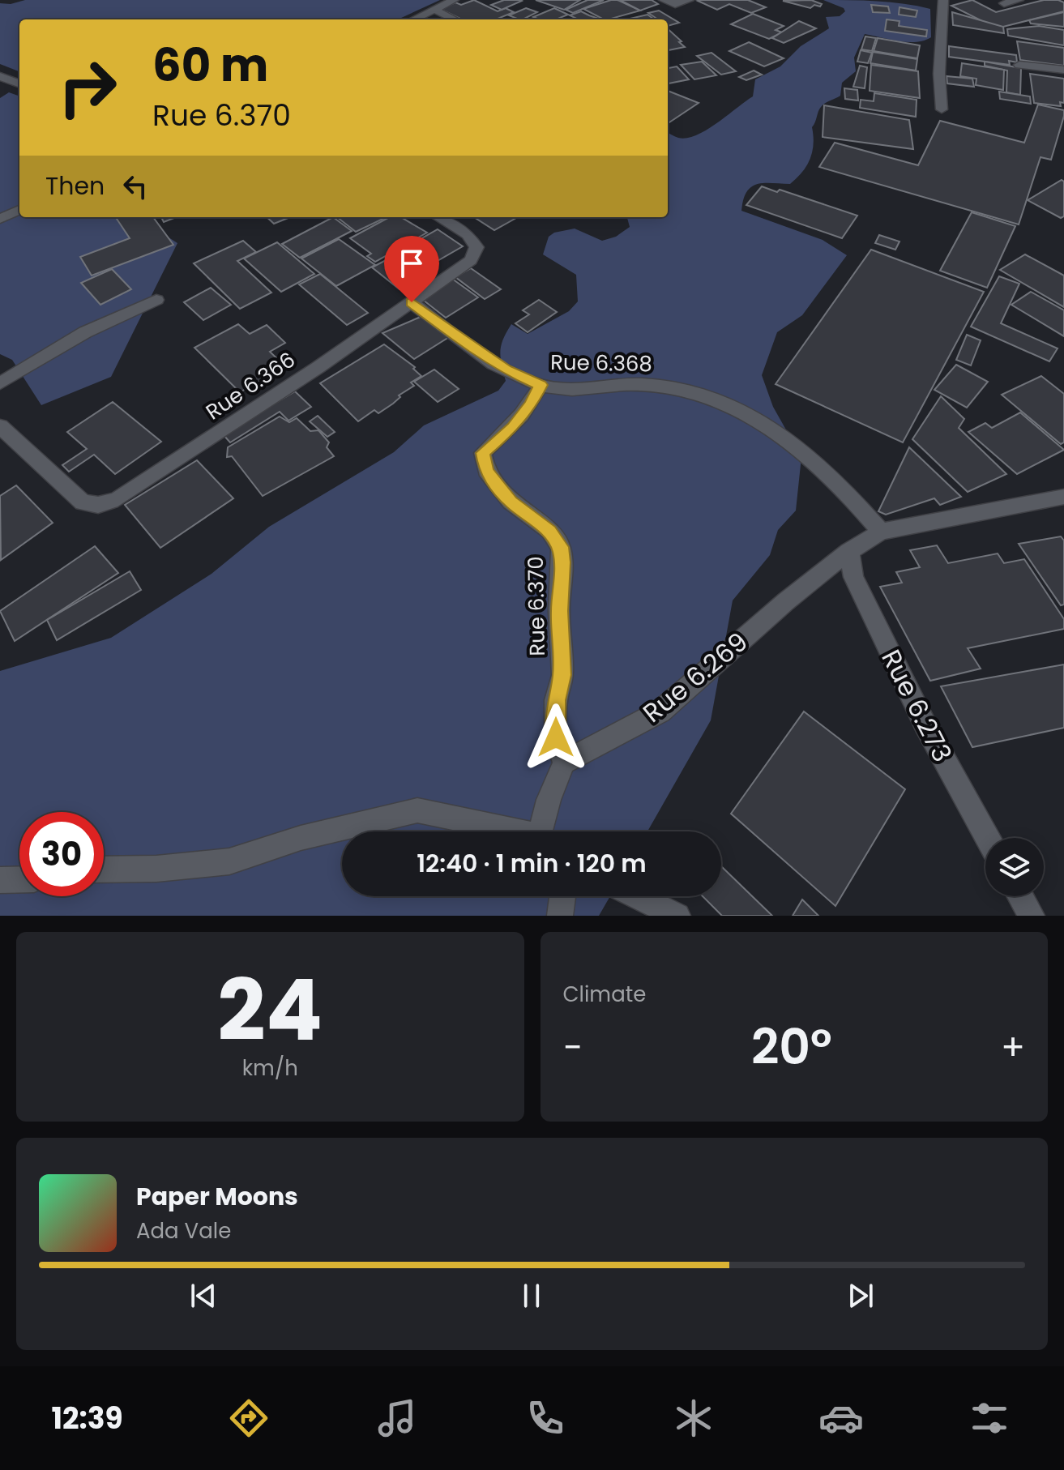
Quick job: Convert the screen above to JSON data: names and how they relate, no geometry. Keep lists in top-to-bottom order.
{
  "streets": {
    "street": [
      "Rue 6.368",
      "Rue 6.366",
      "Rue 6.370",
      "Rue 6.269",
      "Rue 6.273"
    ]
  },
  "crossings": [
    ["Rue 6.368", "Rue 6.366"],
    ["Rue 6.368", "Rue 6.370"],
    ["Rue 6.368", "Rue 6.269"],
    ["Rue 6.370", "Rue 6.269"],
    ["Rue 6.269", "Rue 6.273"]
  ],
  "page": {
    "turn": ["60 m", "Rue 6.370"],
    "then": "Then",
    "limit": "30",
    "trip": "12:40 · 1 min · 120 m",
    "tile": [
      ["24", "km/h"],
      "Climate"
    ],
    "heat": ["−", "20°", "+"],
    "song": ["Paper Moons", "Ada Vale"],
    "tabs": "12:39"
  }
}
